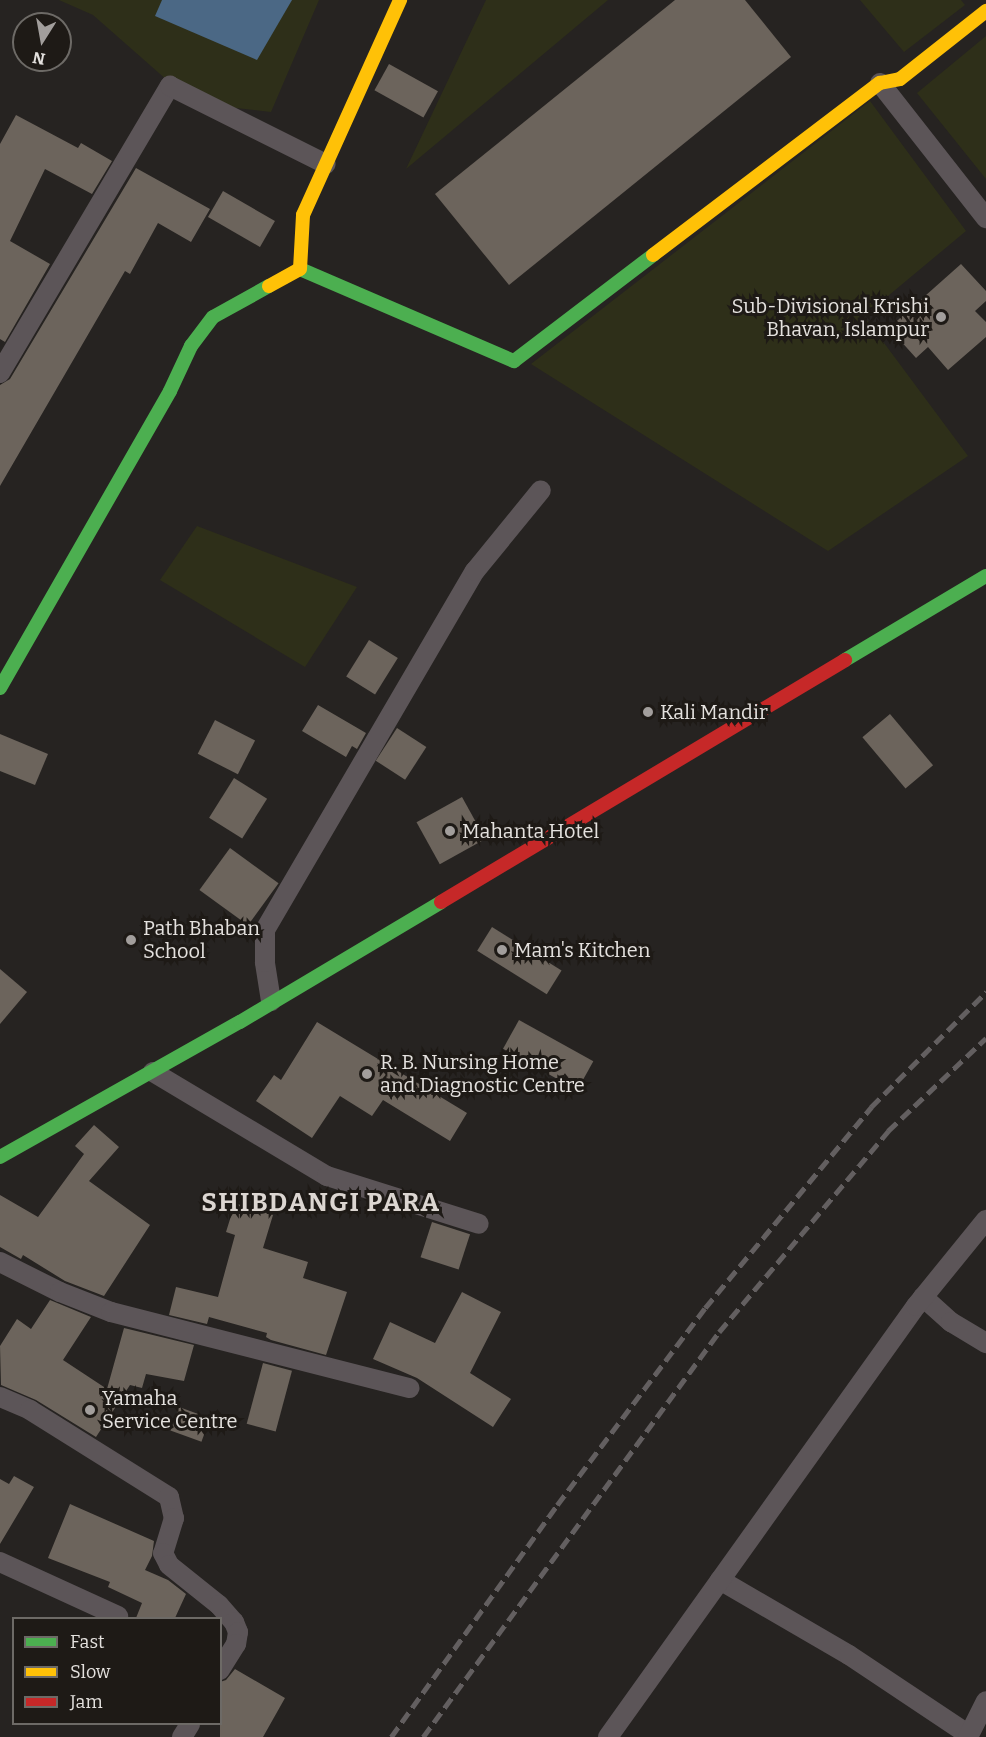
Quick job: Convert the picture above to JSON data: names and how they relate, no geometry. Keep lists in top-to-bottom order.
{
  "districts": ["SHIBDANGI PARA"],
  "places": [
    "Sub-Divisional Krishi Bhavan, Islampur",
    "Kali Mandir",
    "Mahanta Hotel",
    "Path Bhaban School",
    "Mam's Kitchen",
    "R. B. Nursing Home and Diagnostic Centre",
    "Yamaha Service Centre"
  ],
  "legend": ["Fast", "Slow", "Jam"],
  "north": "bottom"
}
